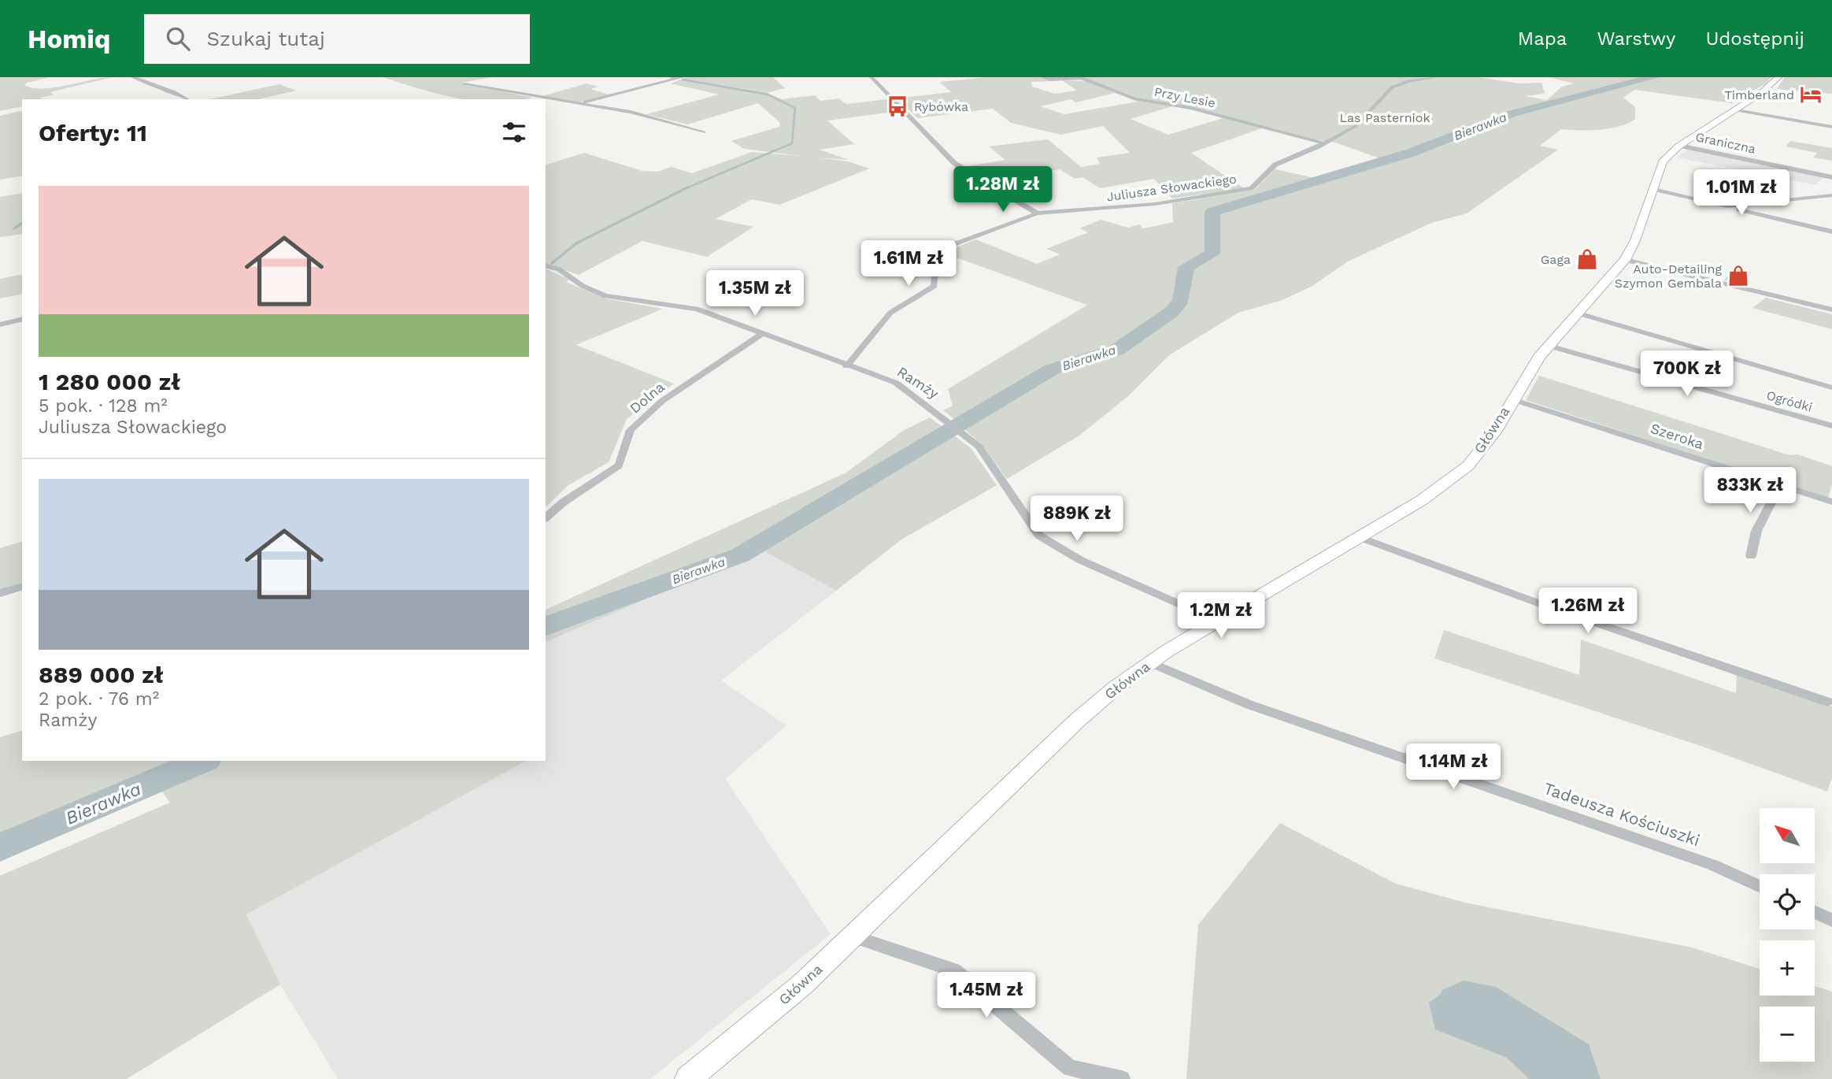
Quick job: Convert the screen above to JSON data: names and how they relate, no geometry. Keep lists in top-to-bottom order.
{
  "streets": {
    "main road": ["Główna"],
    "street": [
      "Przy Lesie",
      "Graniczna",
      "Juliusza Słowackiego",
      "Ramży",
      "Dolna",
      "Ogródki",
      "Szeroka",
      "Tadeusza Kościuszki"
    ]
  },
  "crossings": [
    ["Przy Lesie", "Juliusza Słowackiego"],
    ["Graniczna", "Główna"],
    ["Juliusza Słowackiego", "Ramży"],
    ["Ramży", "Dolna"],
    ["Ramży", "Główna"],
    ["Ogródki", "Główna"],
    ["Główna", "Szeroka"],
    ["Główna", "Tadeusza Kościuszki"]
  ],
  "water": ["Bierawka"],
  "parks": ["Las Pasterniok"],
  "places": {
    "hotel": ["Timberland"],
    "bus stop": ["Rybówka"],
    "shop": ["Gaga", "Auto-Detailing Szymon Gembala"]
  },
  "north": "top left",
  "page": {
    "header": "Homiq",
    "search": "Szukaj tutaj",
    "nav": ["Mapa", "Warstwy", "Udostępnij"],
    "heading": "Oferty: 11",
    "list": [
      {
        "name": "1 280 000 zł",
        "note": "5 pok. · 128 m² · Juliusza Słowackiego"
      },
      {
        "name": "889 000 zł",
        "note": "2 pok. · 76 m² · Ramży"
      }
    ],
    "price": [
      "1.28M zł",
      "1.01M zł",
      "1.61M zł",
      "1.35M zł",
      "700K zł",
      "833K zł",
      "889K zł",
      "1.26M zł",
      "1.2M zł",
      "1.14M zł",
      "1.45M zł"
    ],
    "map_buttons": ["+", "−"]
  }
}
